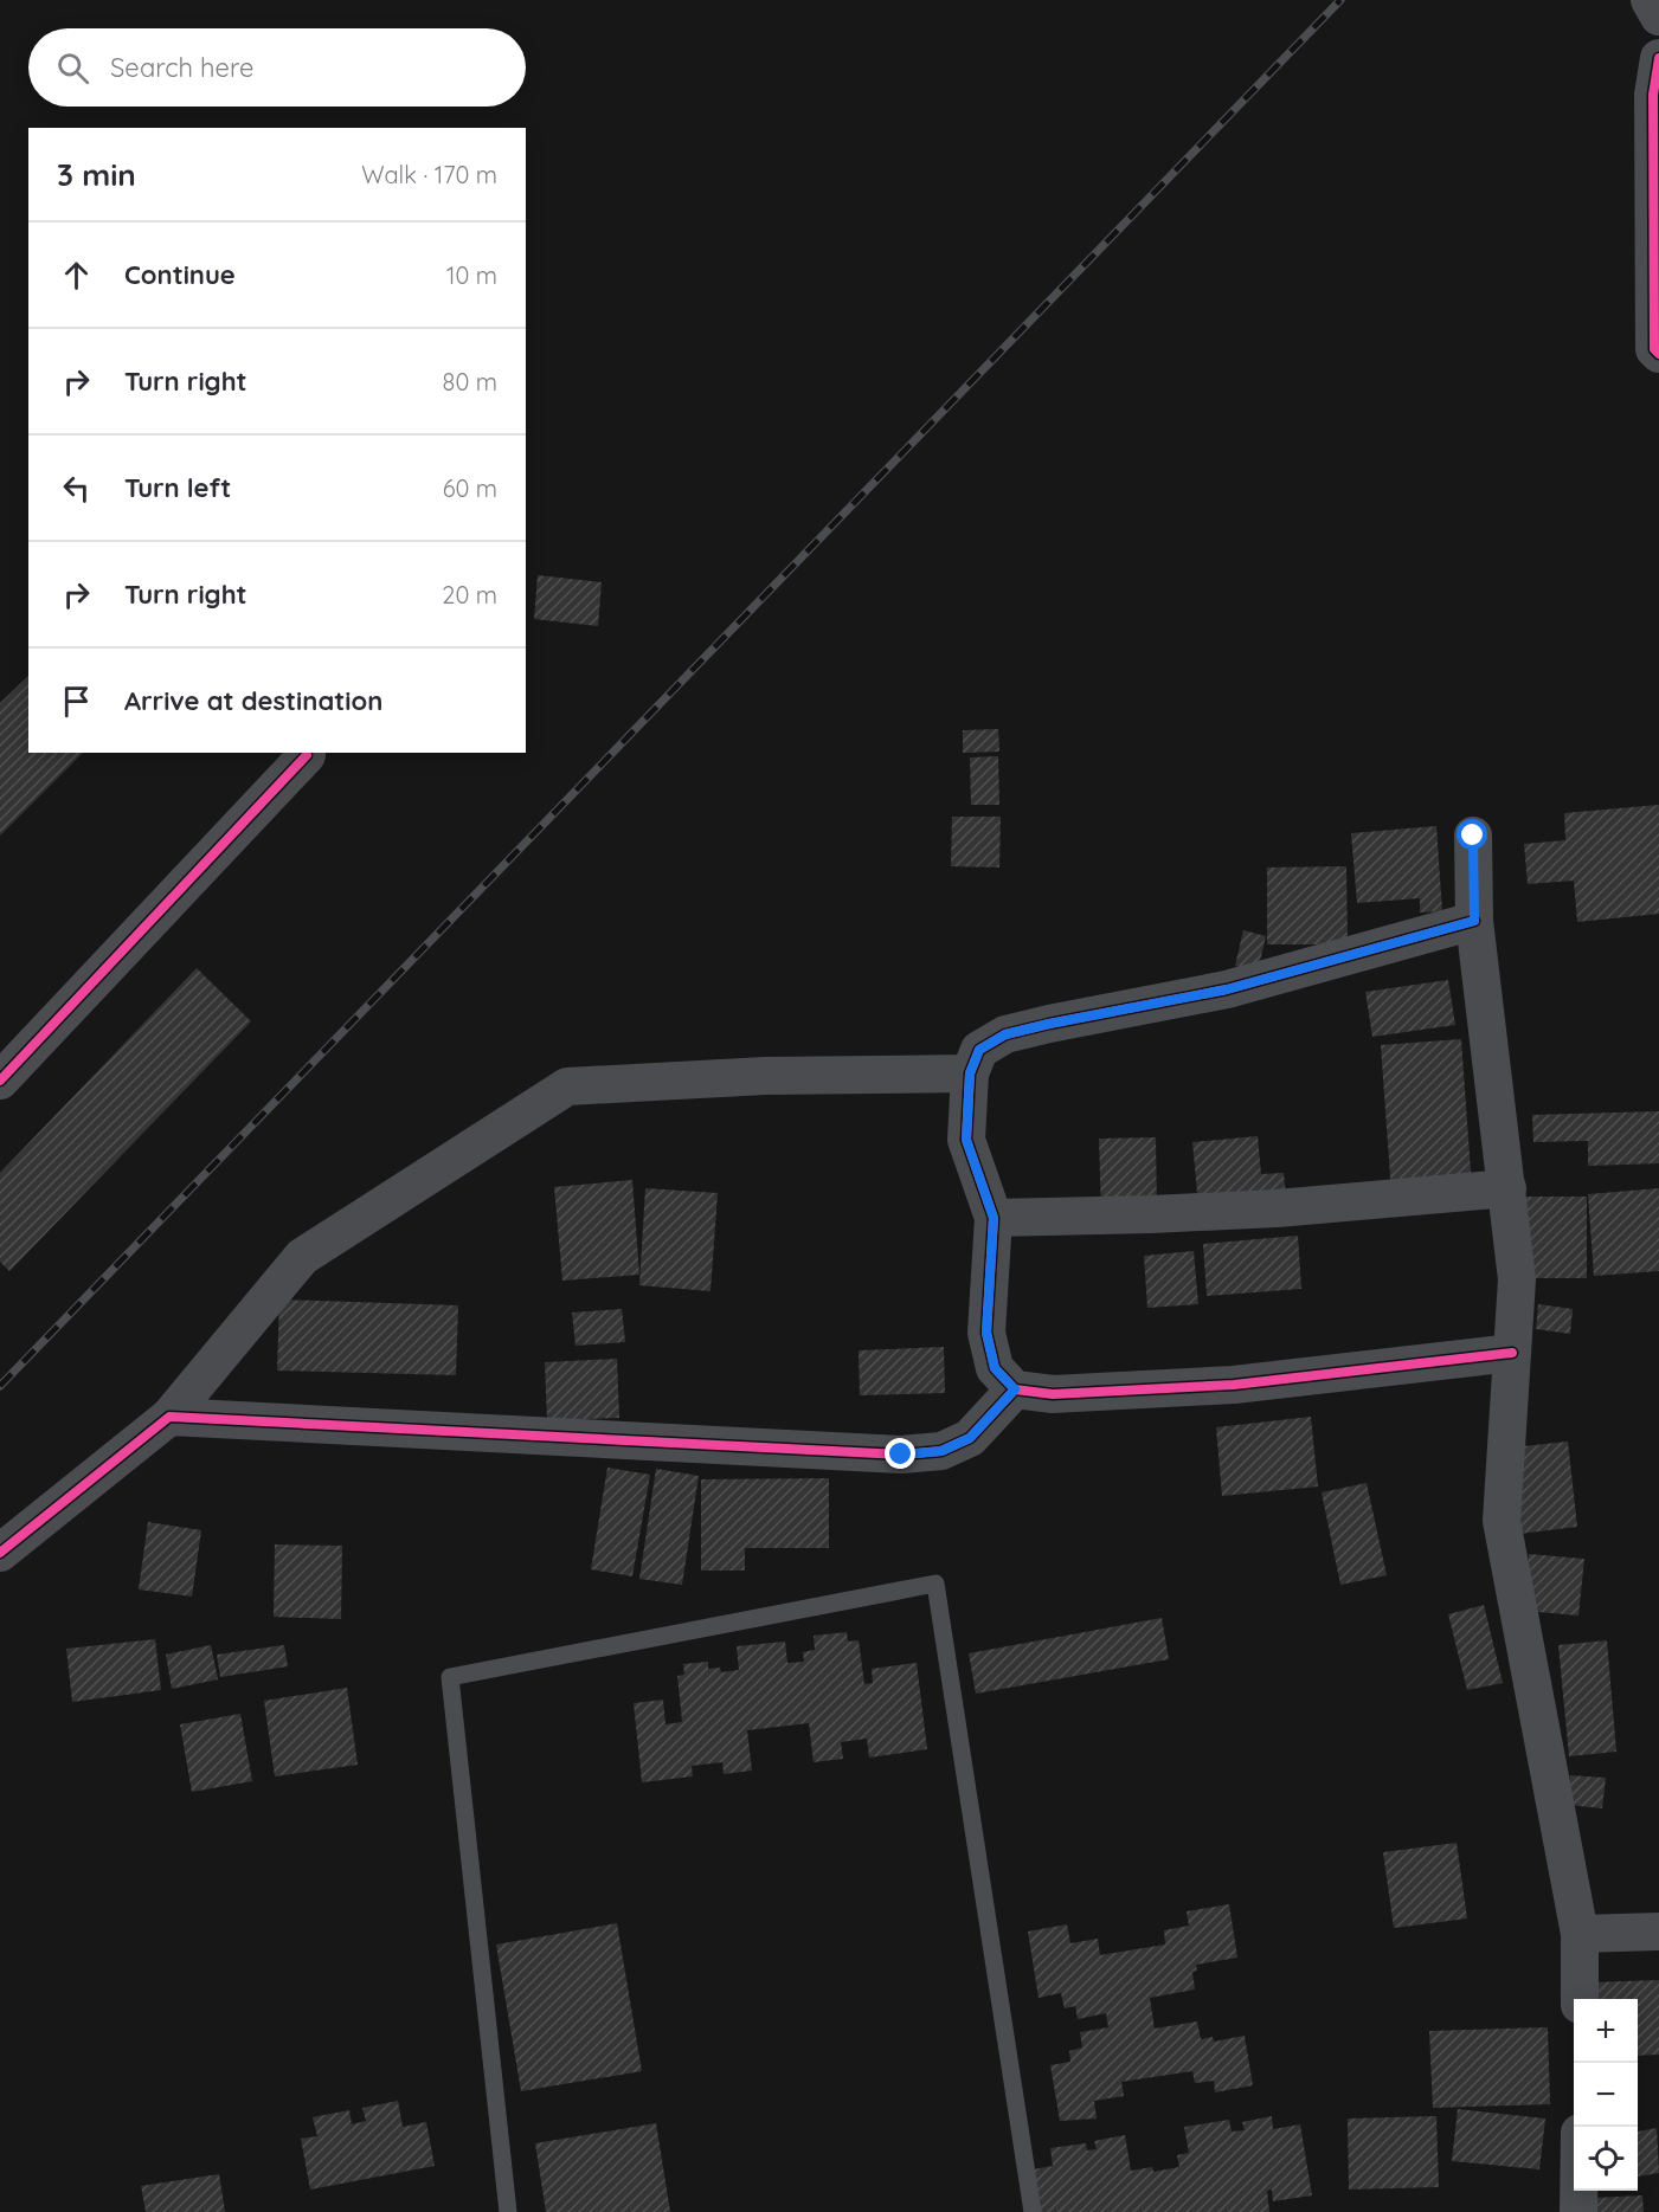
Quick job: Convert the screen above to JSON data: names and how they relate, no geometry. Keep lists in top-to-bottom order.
{
  "page": {
    "search": "Search here",
    "heading": ["3 min", "Walk · 170 m"],
    "list": [
      ["Continue", "10 m"],
      ["Turn right", "80 m"],
      ["Turn left", "60 m"],
      ["Turn right", "20 m"],
      "Arrive at destination"
    ],
    "map_buttons": ["+", "−"]
  }
}
